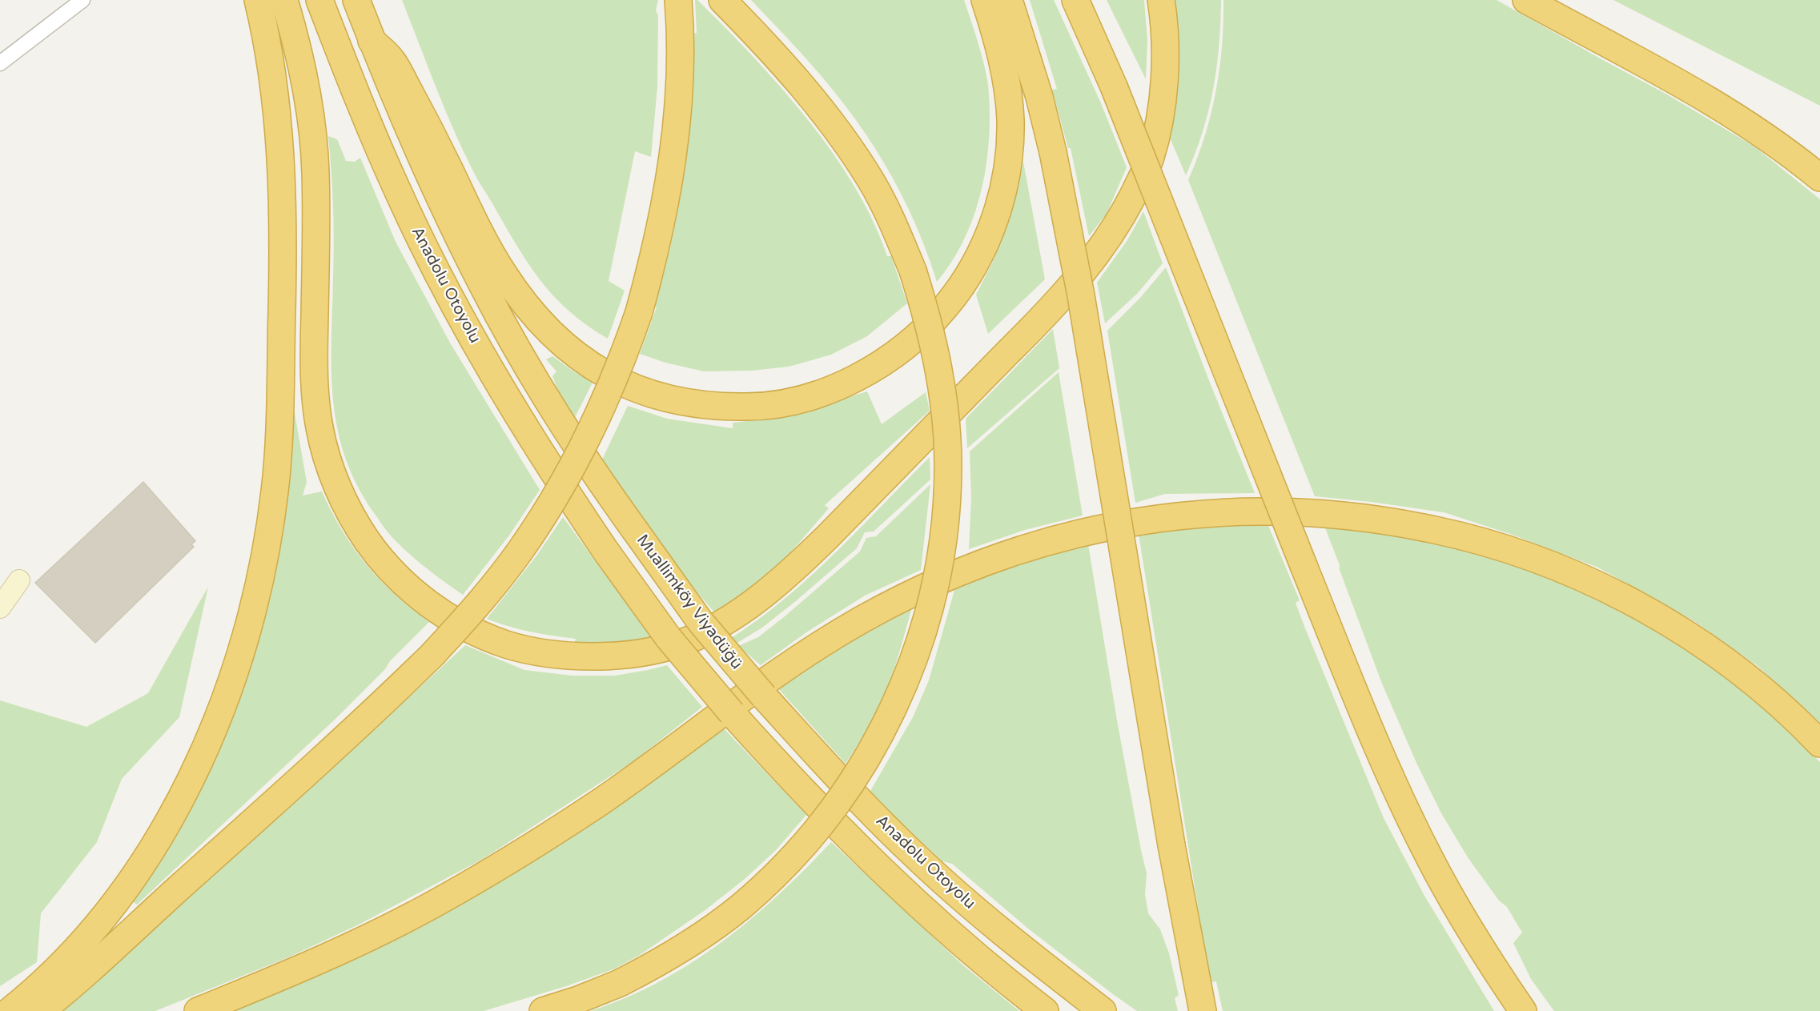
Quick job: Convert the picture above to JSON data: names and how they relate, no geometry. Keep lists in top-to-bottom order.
{
  "streets": {
    "highway": ["Anadolu Otoyolu", "Muallimköy Viyadüğü"]
  },
  "crossings": [
    ["Anadolu Otoyolu", "Muallimköy Viyadüğü"]
  ]
}
